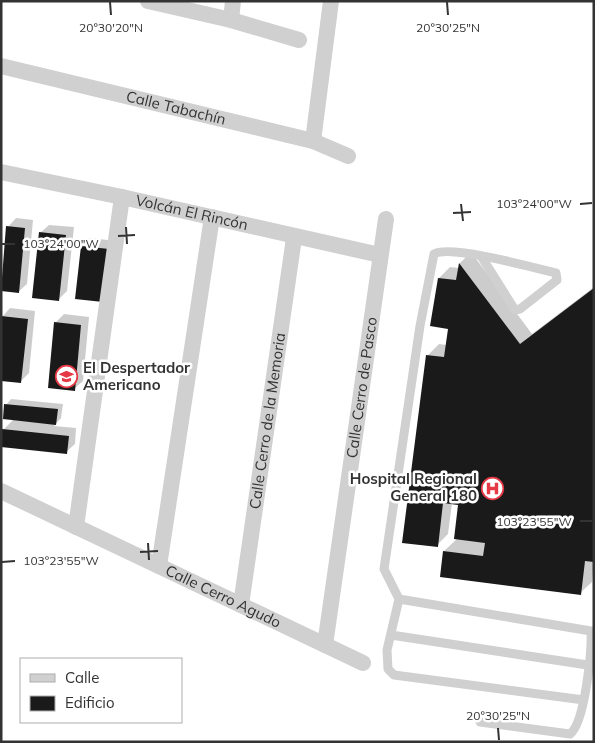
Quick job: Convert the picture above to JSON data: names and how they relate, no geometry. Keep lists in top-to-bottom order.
{
  "streets": {
    "street": [
      "Calle Tabachín",
      "Volcán El Rincón",
      "Calle Cerro de Pasco",
      "Calle Cerro de la Memoria",
      "Calle Cerro Agudo"
    ]
  },
  "crossings": [
    ["Volcán El Rincón", "Calle Cerro de Pasco"],
    ["Volcán El Rincón", "Calle Cerro de la Memoria"],
    ["Calle Cerro de Pasco", "Calle Cerro Agudo"],
    ["Calle Cerro de la Memoria", "Calle Cerro Agudo"]
  ],
  "places": {
    "school or university": ["El Despertador Americano"],
    "hospital": ["Hospital Regional General 180"]
  },
  "legend": ["Calle", "Edificio"],
  "coordinates": [
    "20°30'20\"N",
    "20°30'25\"N",
    "103°24'00\"W",
    "103°23'55\"W"
  ]
}
